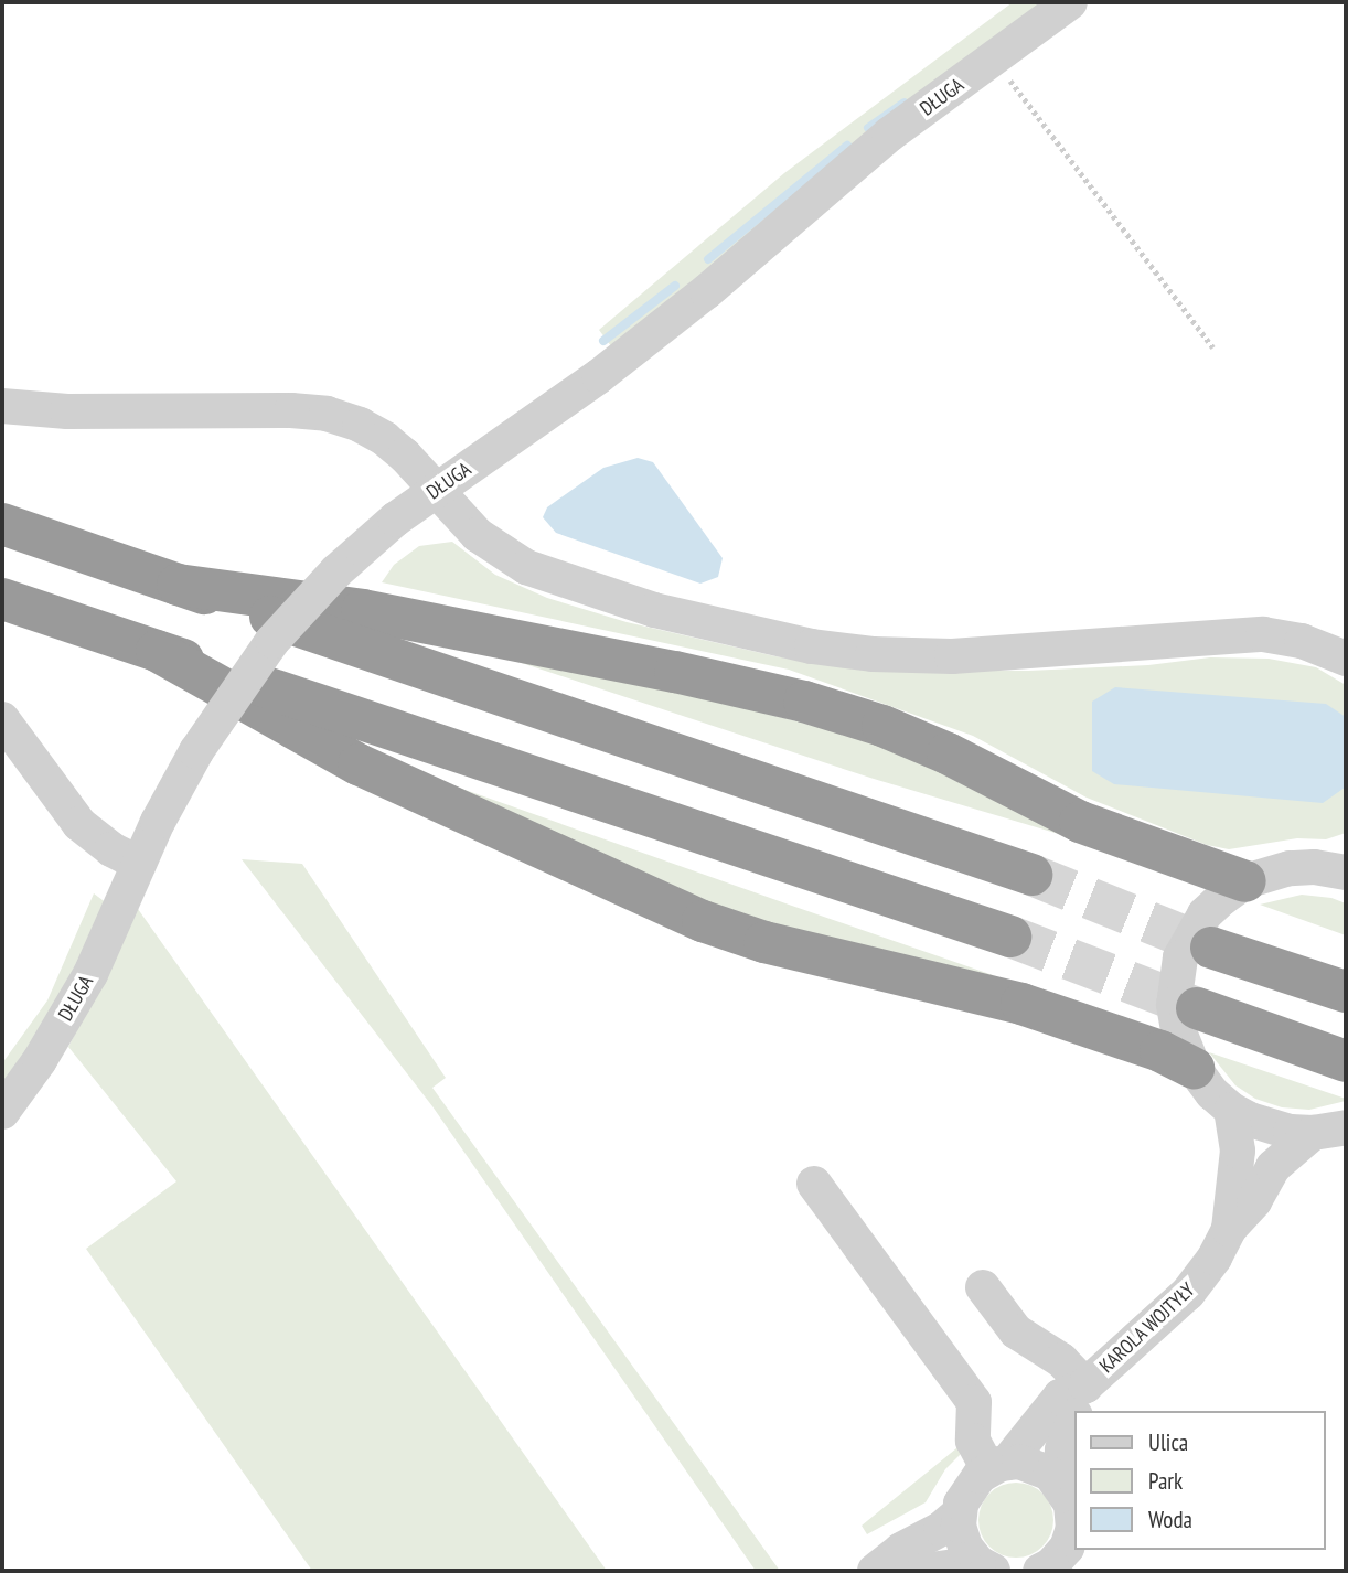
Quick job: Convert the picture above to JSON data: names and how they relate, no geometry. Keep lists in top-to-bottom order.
{
  "streets": {
    "street": ["DŁUGA", "KAROLA WOJTYŁY"]
  },
  "legend": ["Ulica", "Park", "Woda"]
}
